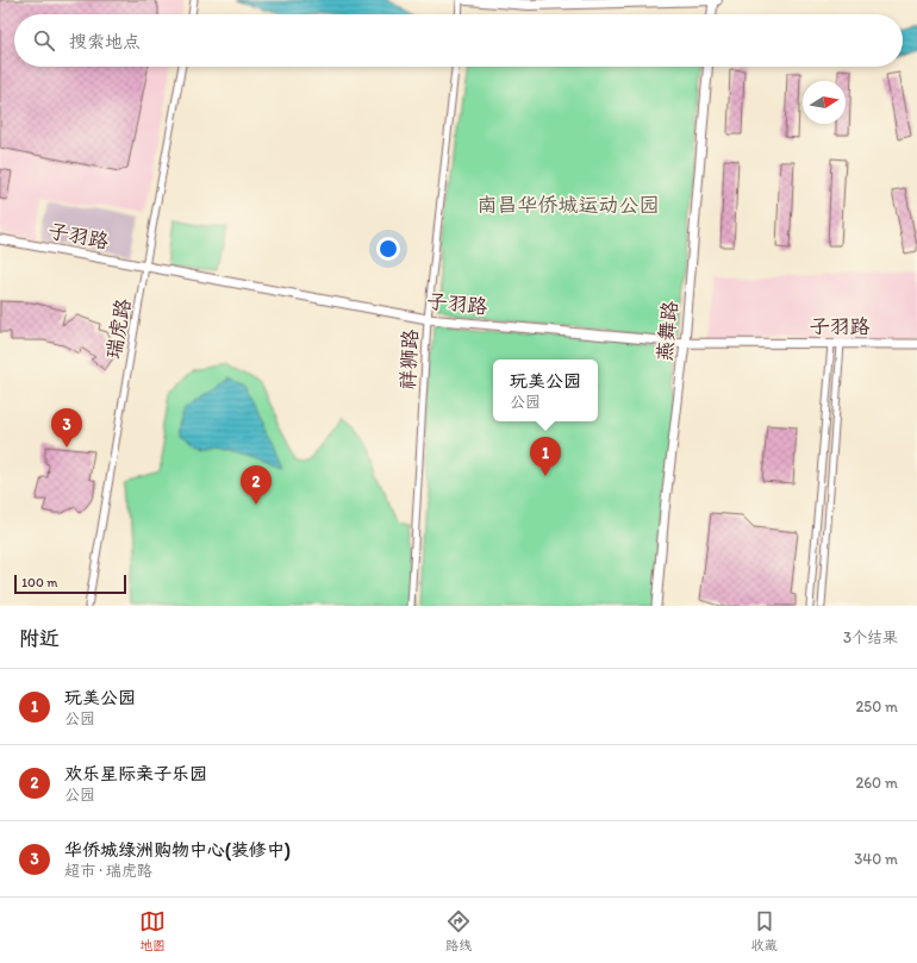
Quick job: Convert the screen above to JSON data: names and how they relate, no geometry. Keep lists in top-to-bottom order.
{
  "streets": {
    "street": [
      "子羽路",
      "瑞虎路",
      "燕舞路",
      "祥狮路"
    ]
  },
  "crossings": [
    ["子羽路", "瑞虎路"],
    ["子羽路", "燕舞路"],
    ["子羽路", "祥狮路"]
  ],
  "parks": ["南昌华侨城运动公园"],
  "scale_bar": "100 m",
  "north": "right",
  "page": {
    "search": "搜索地点",
    "popup": ["玩美公园", "公园"],
    "pins": ["3", "1", "2"],
    "scale": "100 m",
    "heading": ["附近", "3个结果"],
    "list": [
      {
        "mark": "1",
        "name": "玩美公园",
        "note": "公园",
        "value": "250 m"
      },
      {
        "mark": "2",
        "name": "欢乐星际亲子乐园",
        "note": "公园",
        "value": "260 m"
      },
      {
        "mark": "3",
        "name": "华侨城绿洲购物中心(装修中)",
        "note": "超市 · 瑞虎路",
        "value": "340 m"
      }
    ],
    "nav": ["地图", "路线", "收藏"]
  }
}
